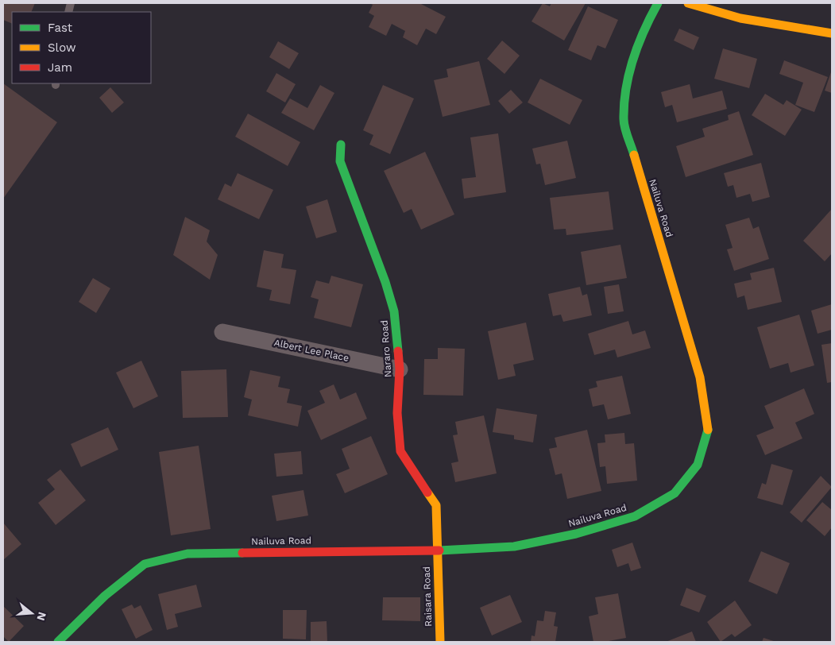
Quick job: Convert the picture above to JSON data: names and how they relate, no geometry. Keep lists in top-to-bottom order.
{
  "streets": {
    "main road": ["Nailuva Road", "Nararo Road", "Raisara Road"],
    "street": ["Albert Lee Place"]
  },
  "crossings": [
    ["Nailuva Road", "Nararo Road"],
    ["Nailuva Road", "Raisara Road"],
    ["Nararo Road", "Albert Lee Place"],
    ["Nararo Road", "Raisara Road"]
  ],
  "legend": ["Fast", "Slow", "Jam"],
  "north": "right"
}
